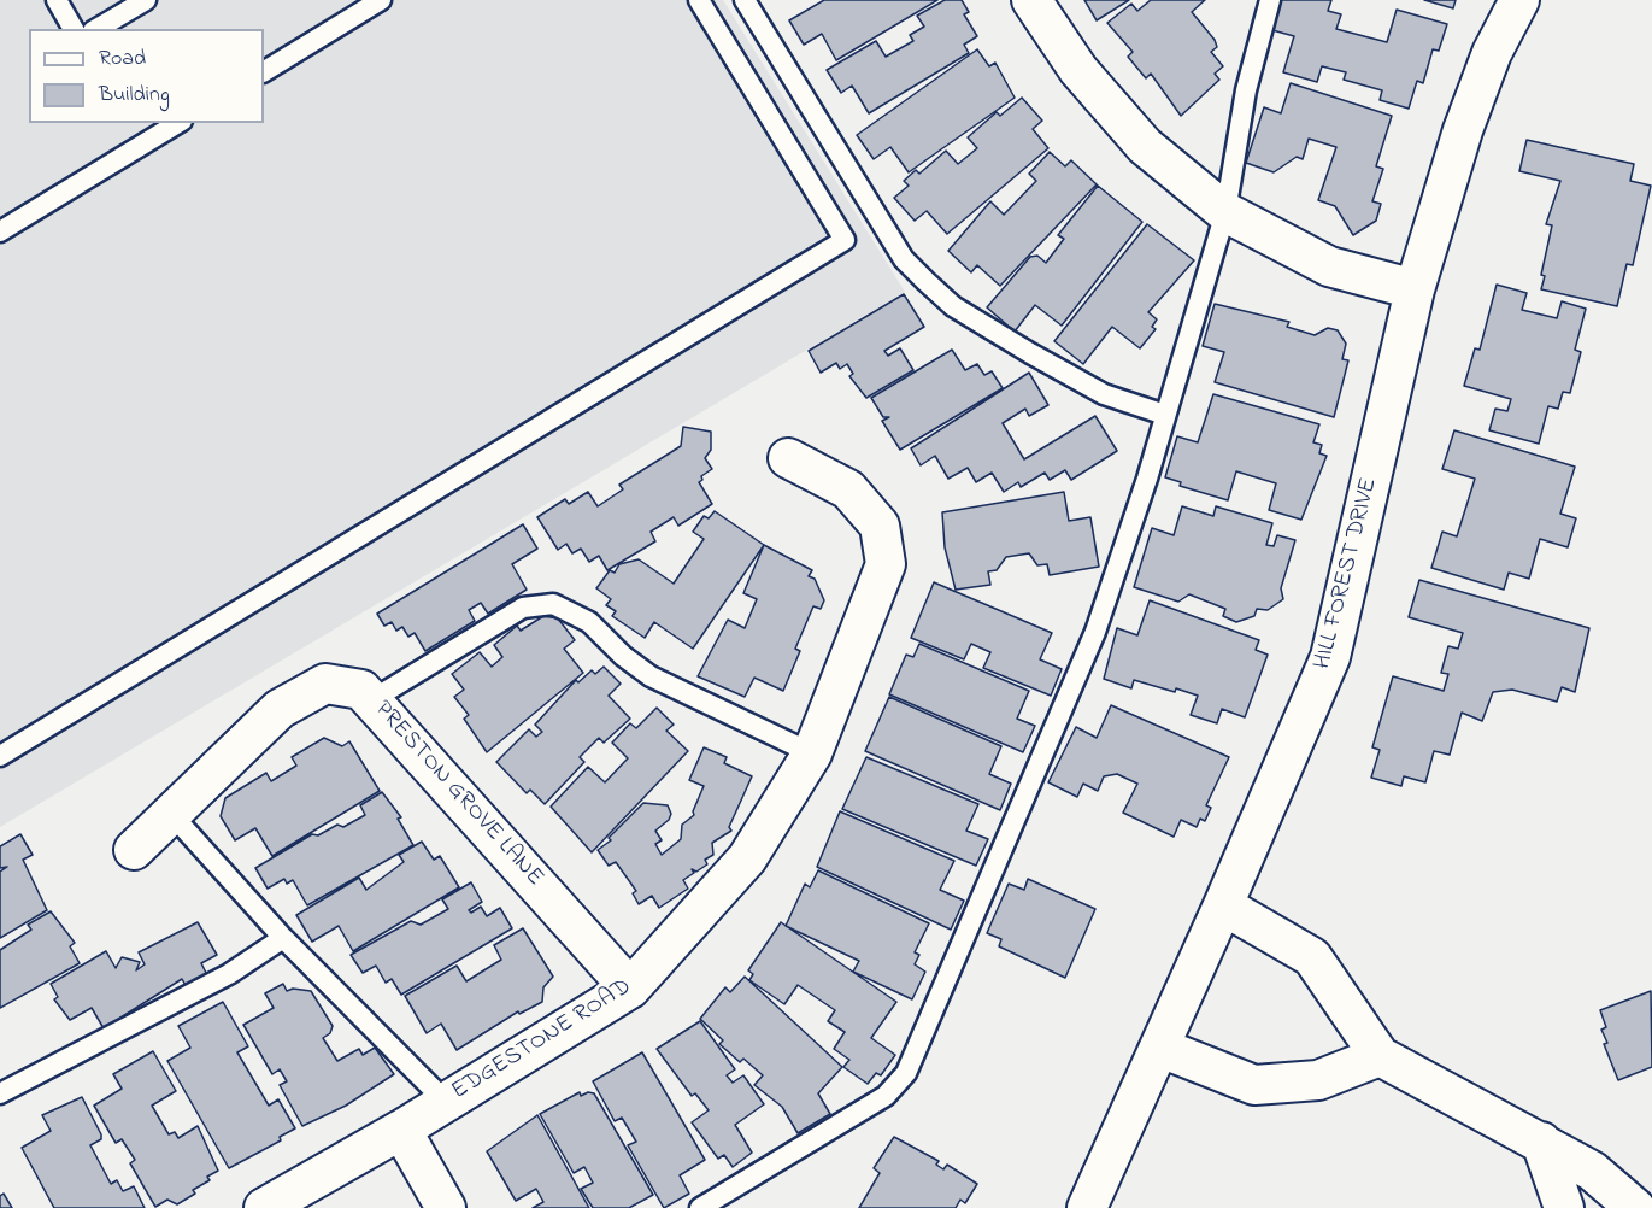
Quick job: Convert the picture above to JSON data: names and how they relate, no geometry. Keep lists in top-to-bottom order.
{
  "streets": {
    "street": ["HILL FOREST DRIVE", "PRESTON GROVE LANE", "EDGESTONE ROAD"]
  },
  "crossings": [
    ["PRESTON GROVE LANE", "EDGESTONE ROAD"]
  ],
  "legend": ["Road", "Building"]
}
